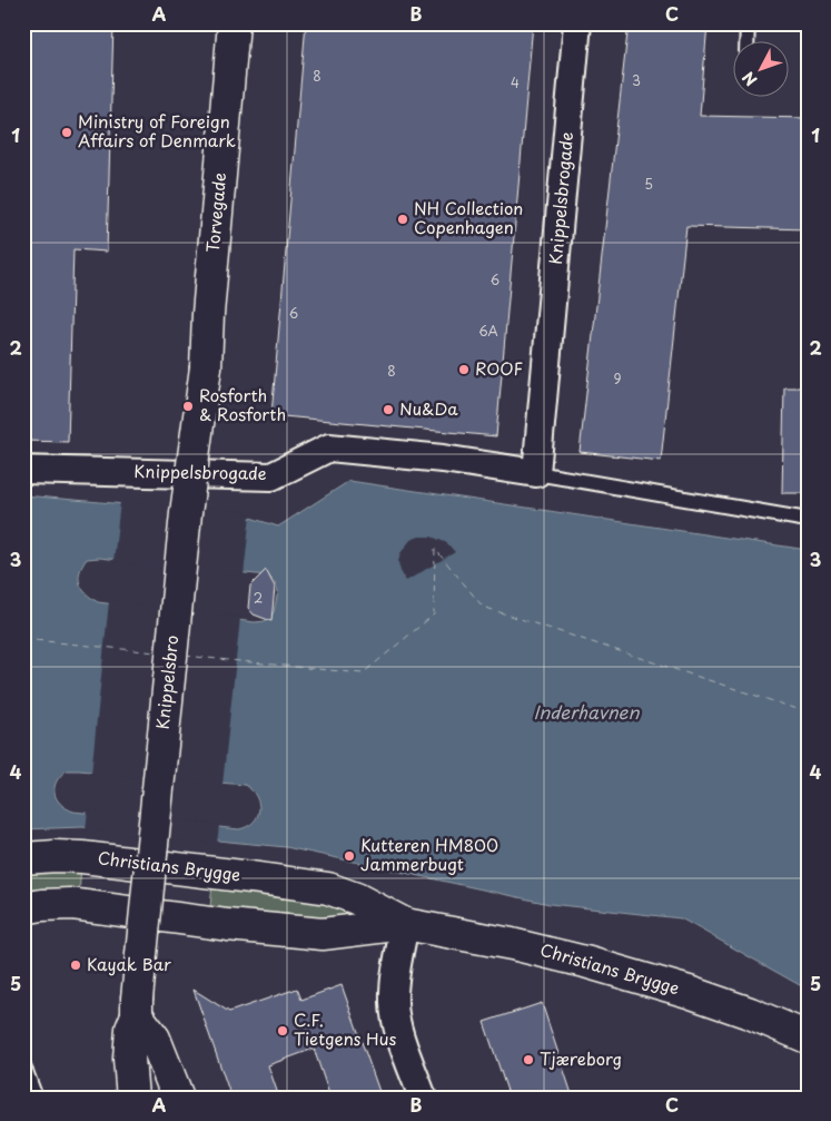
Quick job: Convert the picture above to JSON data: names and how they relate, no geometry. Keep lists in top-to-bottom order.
{
  "streets": {
    "main road": ["Torvegade", "Knippelsbro", "Christians Brygge"],
    "street": ["Knippelsbrogade"]
  },
  "crossings": [
    ["Torvegade", "Knippelsbro"]
  ],
  "water": ["Inderhavnen"],
  "places": [
    "Ministry of Foreign Affairs of Denmark",
    "NH Collection Copenhagen",
    "ROOF",
    "Rosforth & Rosforth",
    "Nu&Da",
    "Kutteren HM800 Jammerbugt",
    "Kayak Bar",
    "C.F. Tietgens Hus",
    "Tjæreborg"
  ],
  "house_numbers": [
    "8",
    "3",
    "4",
    "5",
    "6",
    "6",
    "6A",
    "8",
    "9",
    "2"
  ],
  "north": "bottom left",
  "grid": {
    "columns": ["A", "B", "C"],
    "rows": [
      "1",
      "2",
      "3",
      "4",
      "5"
    ]
  }
}
